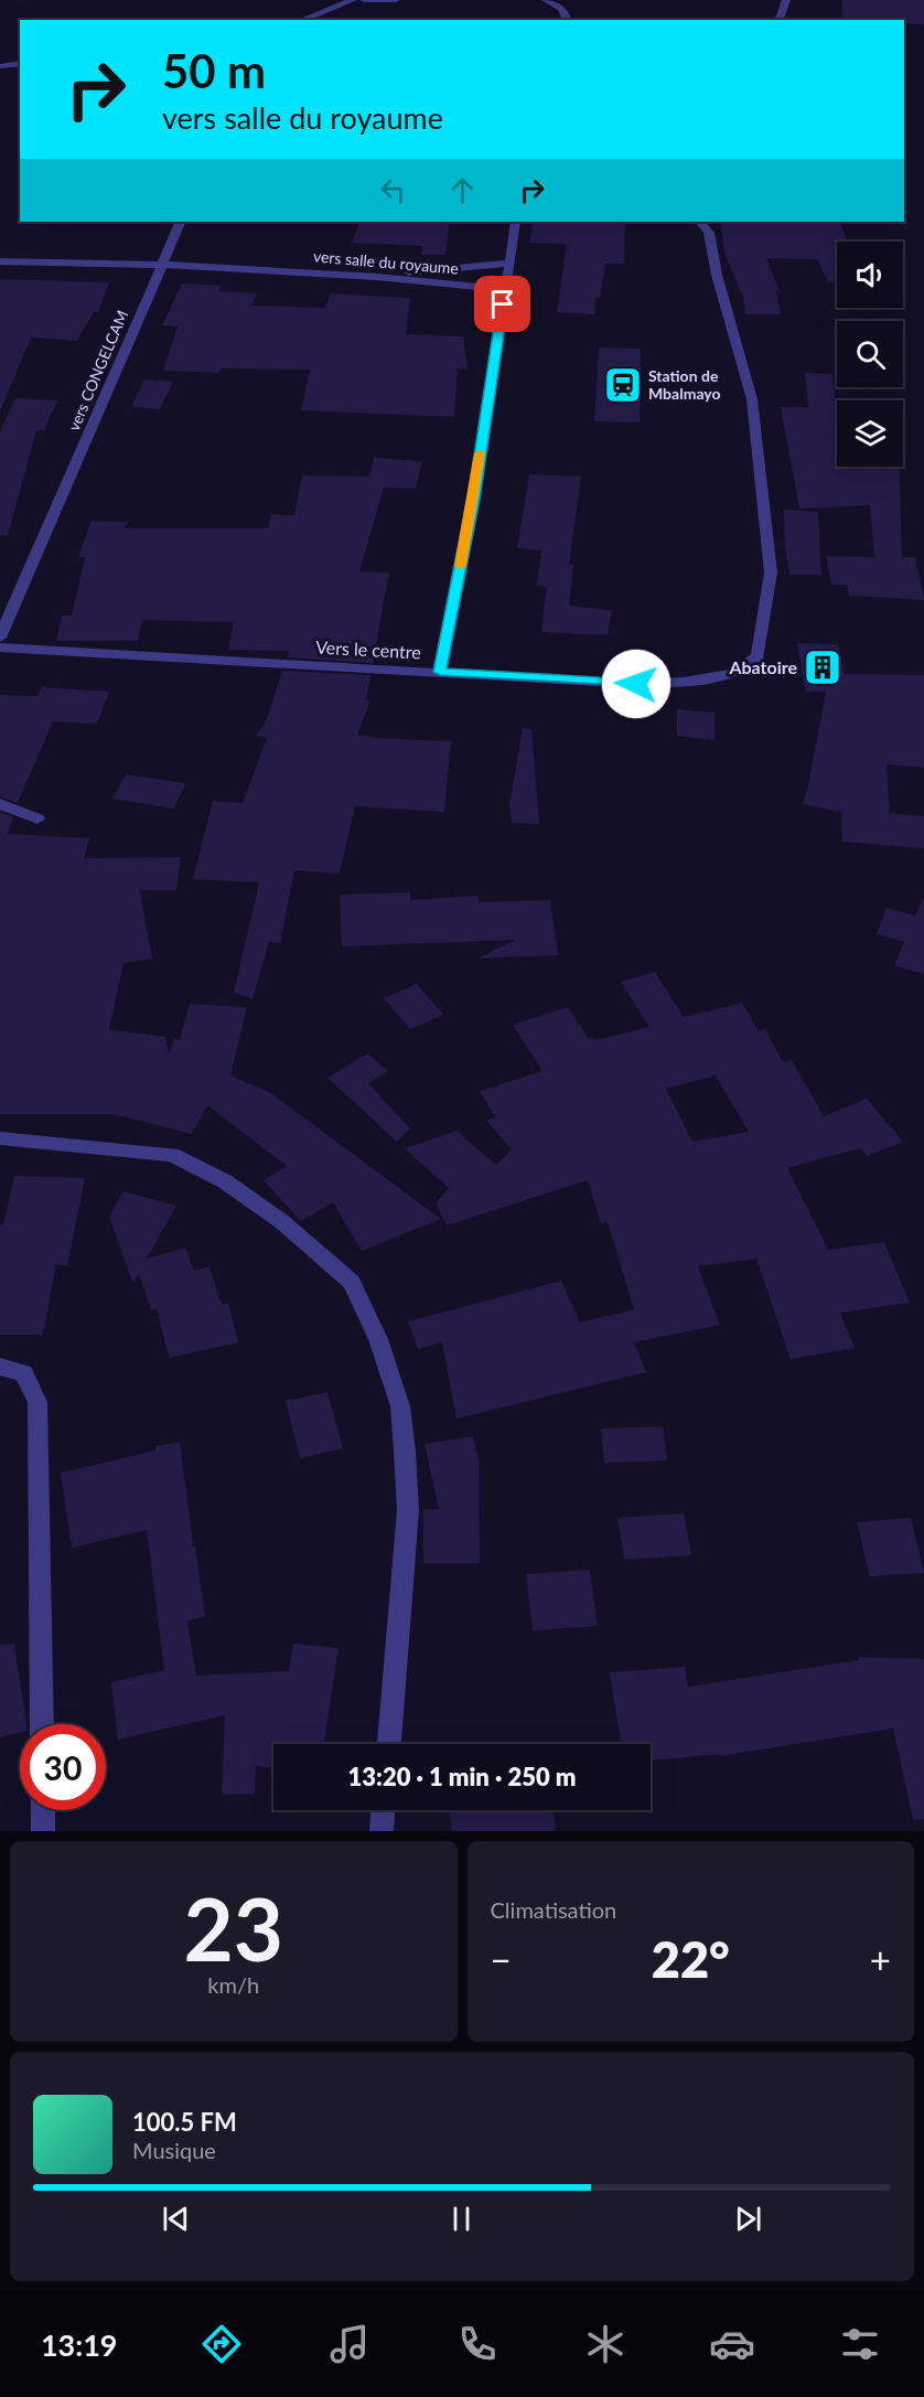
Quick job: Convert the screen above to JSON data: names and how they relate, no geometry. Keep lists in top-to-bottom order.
{
  "streets": {
    "street": ["vers salle du royaume", "vers CONGELCAM", "Vers le centre"]
  },
  "crossings": [
    ["vers salle du royaume", "vers CONGELCAM"]
  ],
  "places": {
    "station": ["Station de Mbalmayo"],
    "building": ["Abatoire"]
  },
  "page": {
    "turn": ["50 m", "vers salle du royaume"],
    "limit": "30",
    "trip": "13:20 · 1 min · 250 m",
    "tile": [
      ["23", "km/h"],
      "Climatisation"
    ],
    "heat": ["−", "22°", "+"],
    "song": ["100.5 FM", "Musique"],
    "tabs": "13:19"
  }
}
